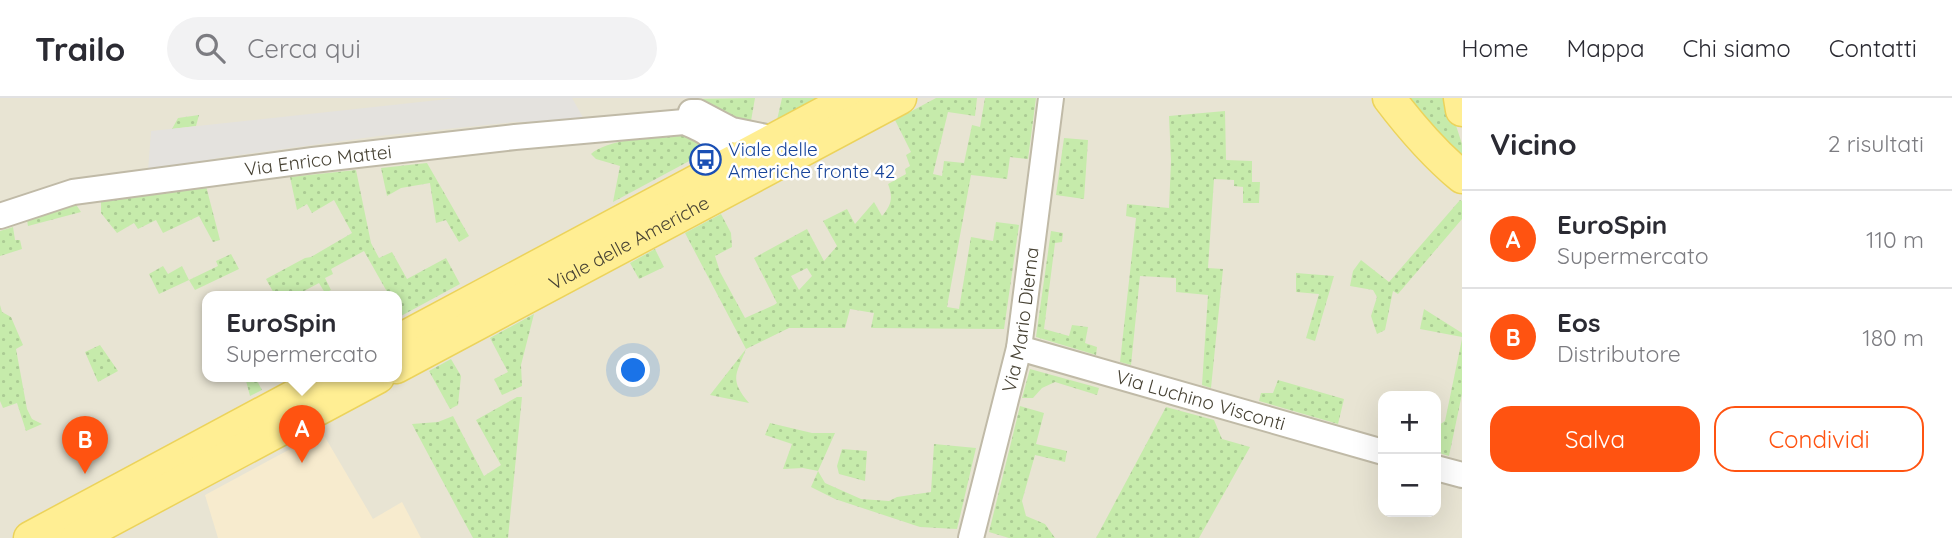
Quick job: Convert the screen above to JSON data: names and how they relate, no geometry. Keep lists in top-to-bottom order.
{
  "streets": {
    "main road": ["Viale delle Americhe"],
    "street": ["Via Enrico Mattei", "Via Mario Dierna", "Via Luchino Visconti"]
  },
  "crossings": [
    ["Via Enrico Mattei", "Viale delle Americhe"],
    ["Via Mario Dierna", "Via Luchino Visconti"]
  ],
  "places": {
    "bus stop": ["Viale delle Americhe fronte 42"]
  },
  "page": {
    "header": "Trailo",
    "search": "Cerca qui",
    "nav": [
      "Home",
      "Mappa",
      "Chi siamo",
      "Contatti"
    ],
    "heading": ["Vicino", "2 risultati"],
    "list": [
      {
        "mark": "A",
        "name": "EuroSpin",
        "note": "Supermercato",
        "value": "110 m"
      },
      {
        "mark": "B",
        "name": "Eos",
        "note": "Distributore",
        "value": "180 m"
      }
    ],
    "popup": ["EuroSpin", "Supermercato"],
    "buttons": ["Salva", "Condividi"],
    "map_buttons": ["+", "−"],
    "pins": ["A", "B"]
  }
}
